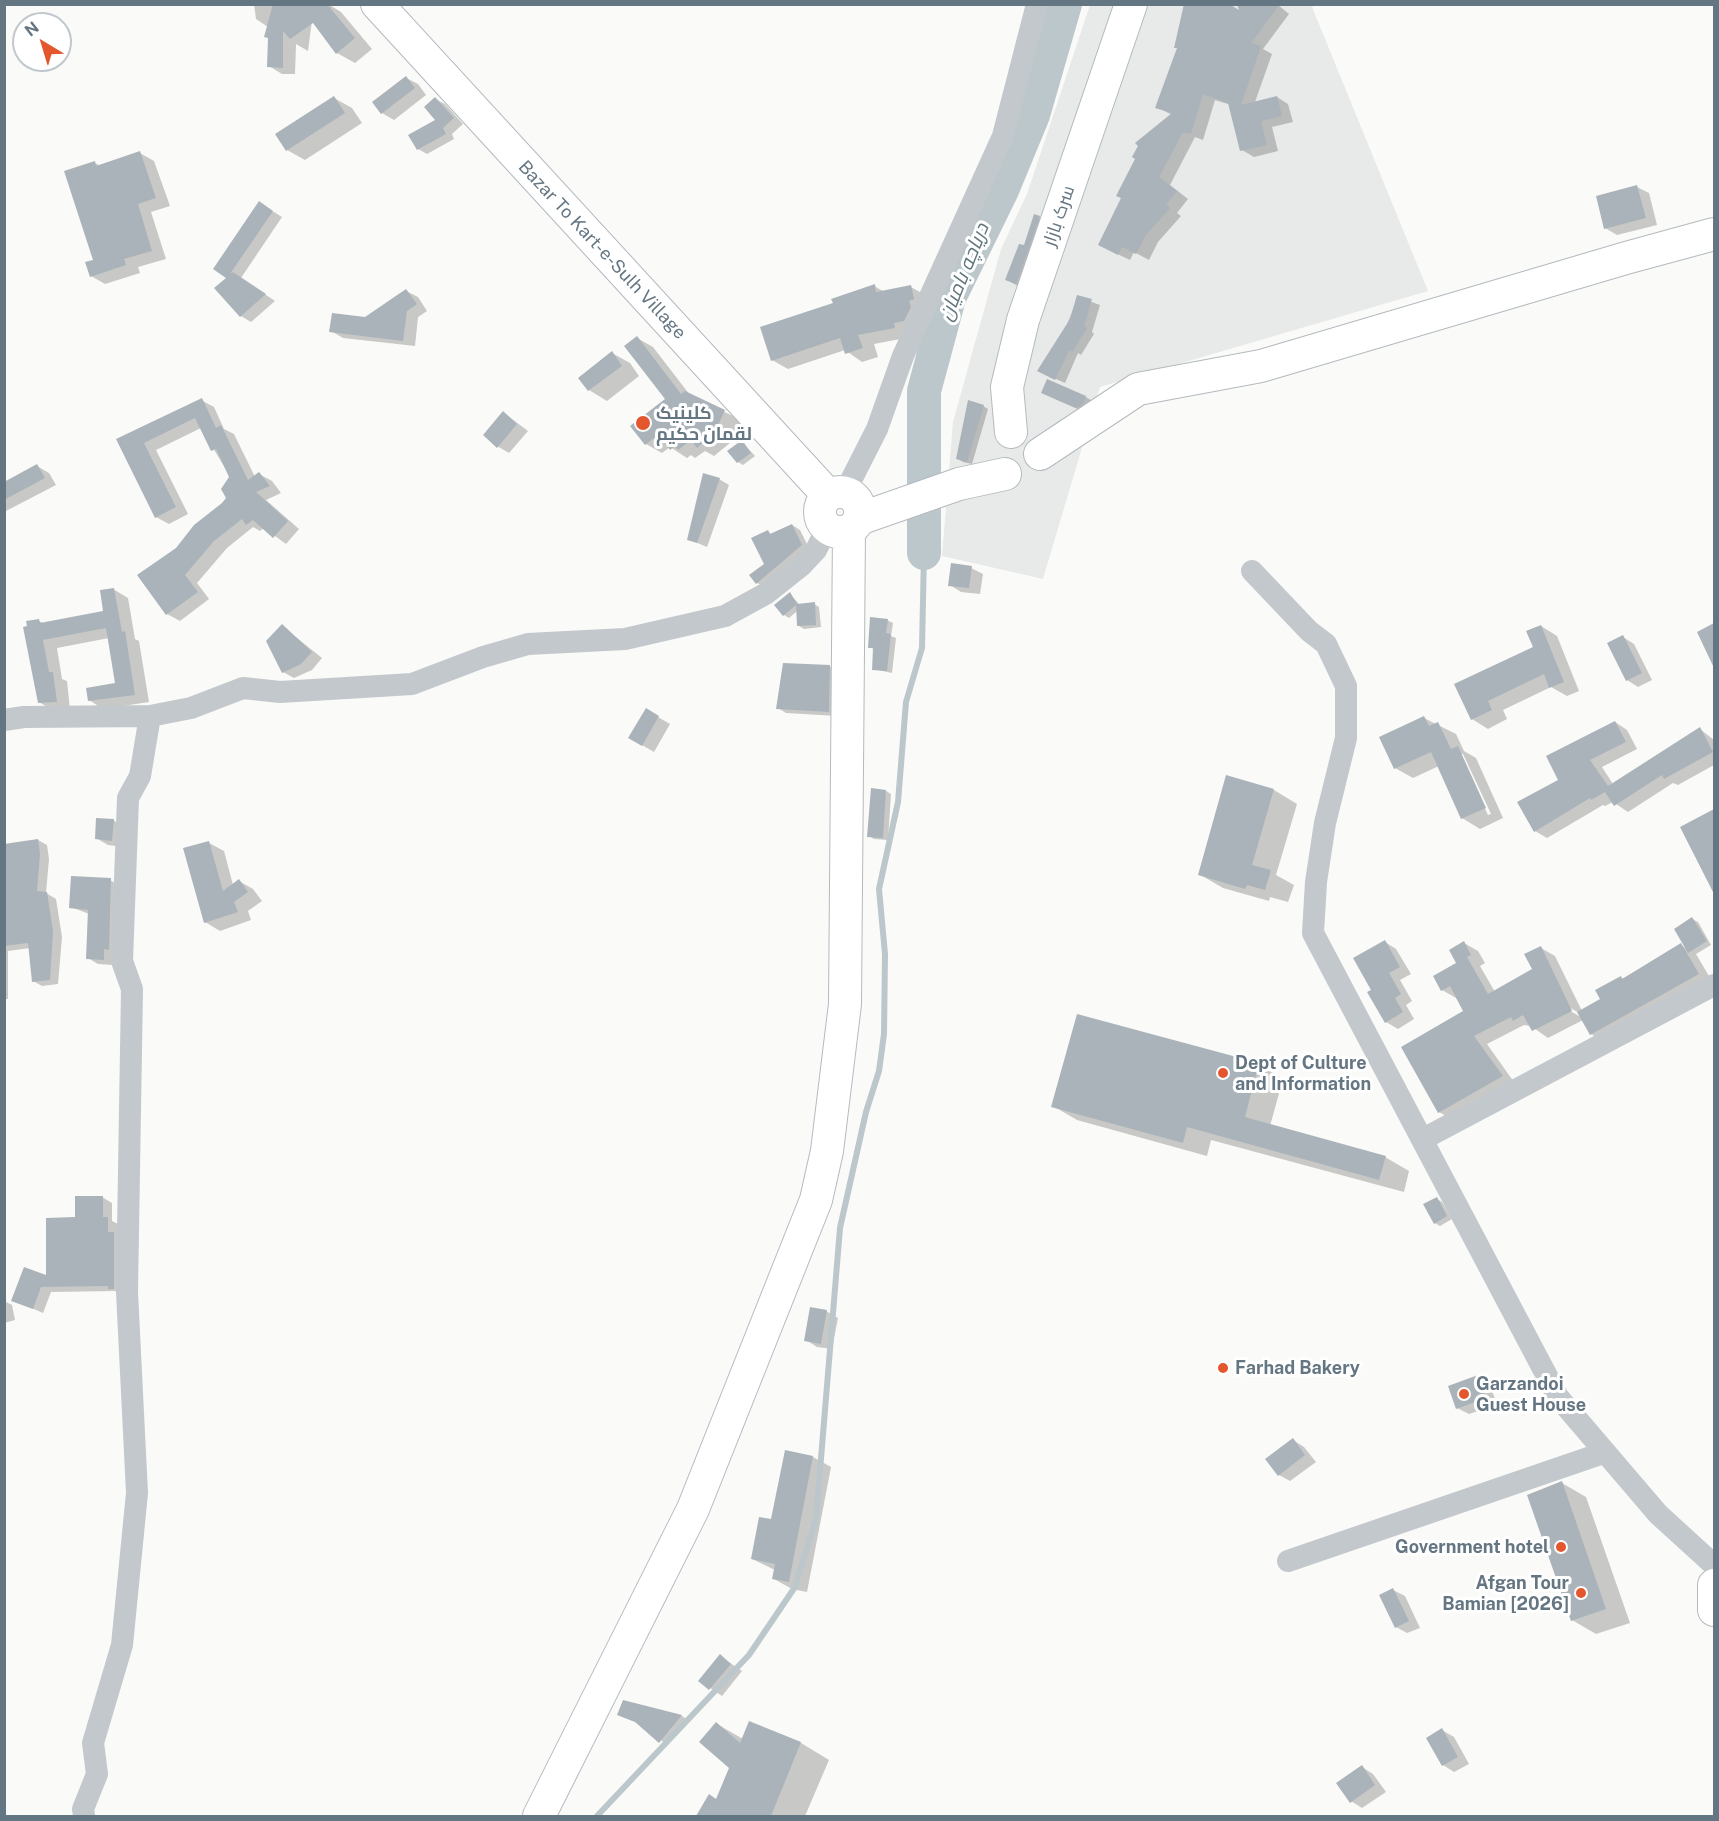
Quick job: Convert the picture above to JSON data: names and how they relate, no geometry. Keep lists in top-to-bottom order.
{
  "streets": {
    "main road": ["سرک بازار", "Bazar To Kart-e-Sulh Village"]
  },
  "water": ["دریاچه بامیان"],
  "places": [
    "کلینیک لقمان حکیم",
    "Dept of Culture and Information",
    "Farhad Bakery",
    "Garzandoi Guest House",
    "Government hotel",
    "Afgan Tour Bamian [2026]"
  ],
  "north": "top left"
}
